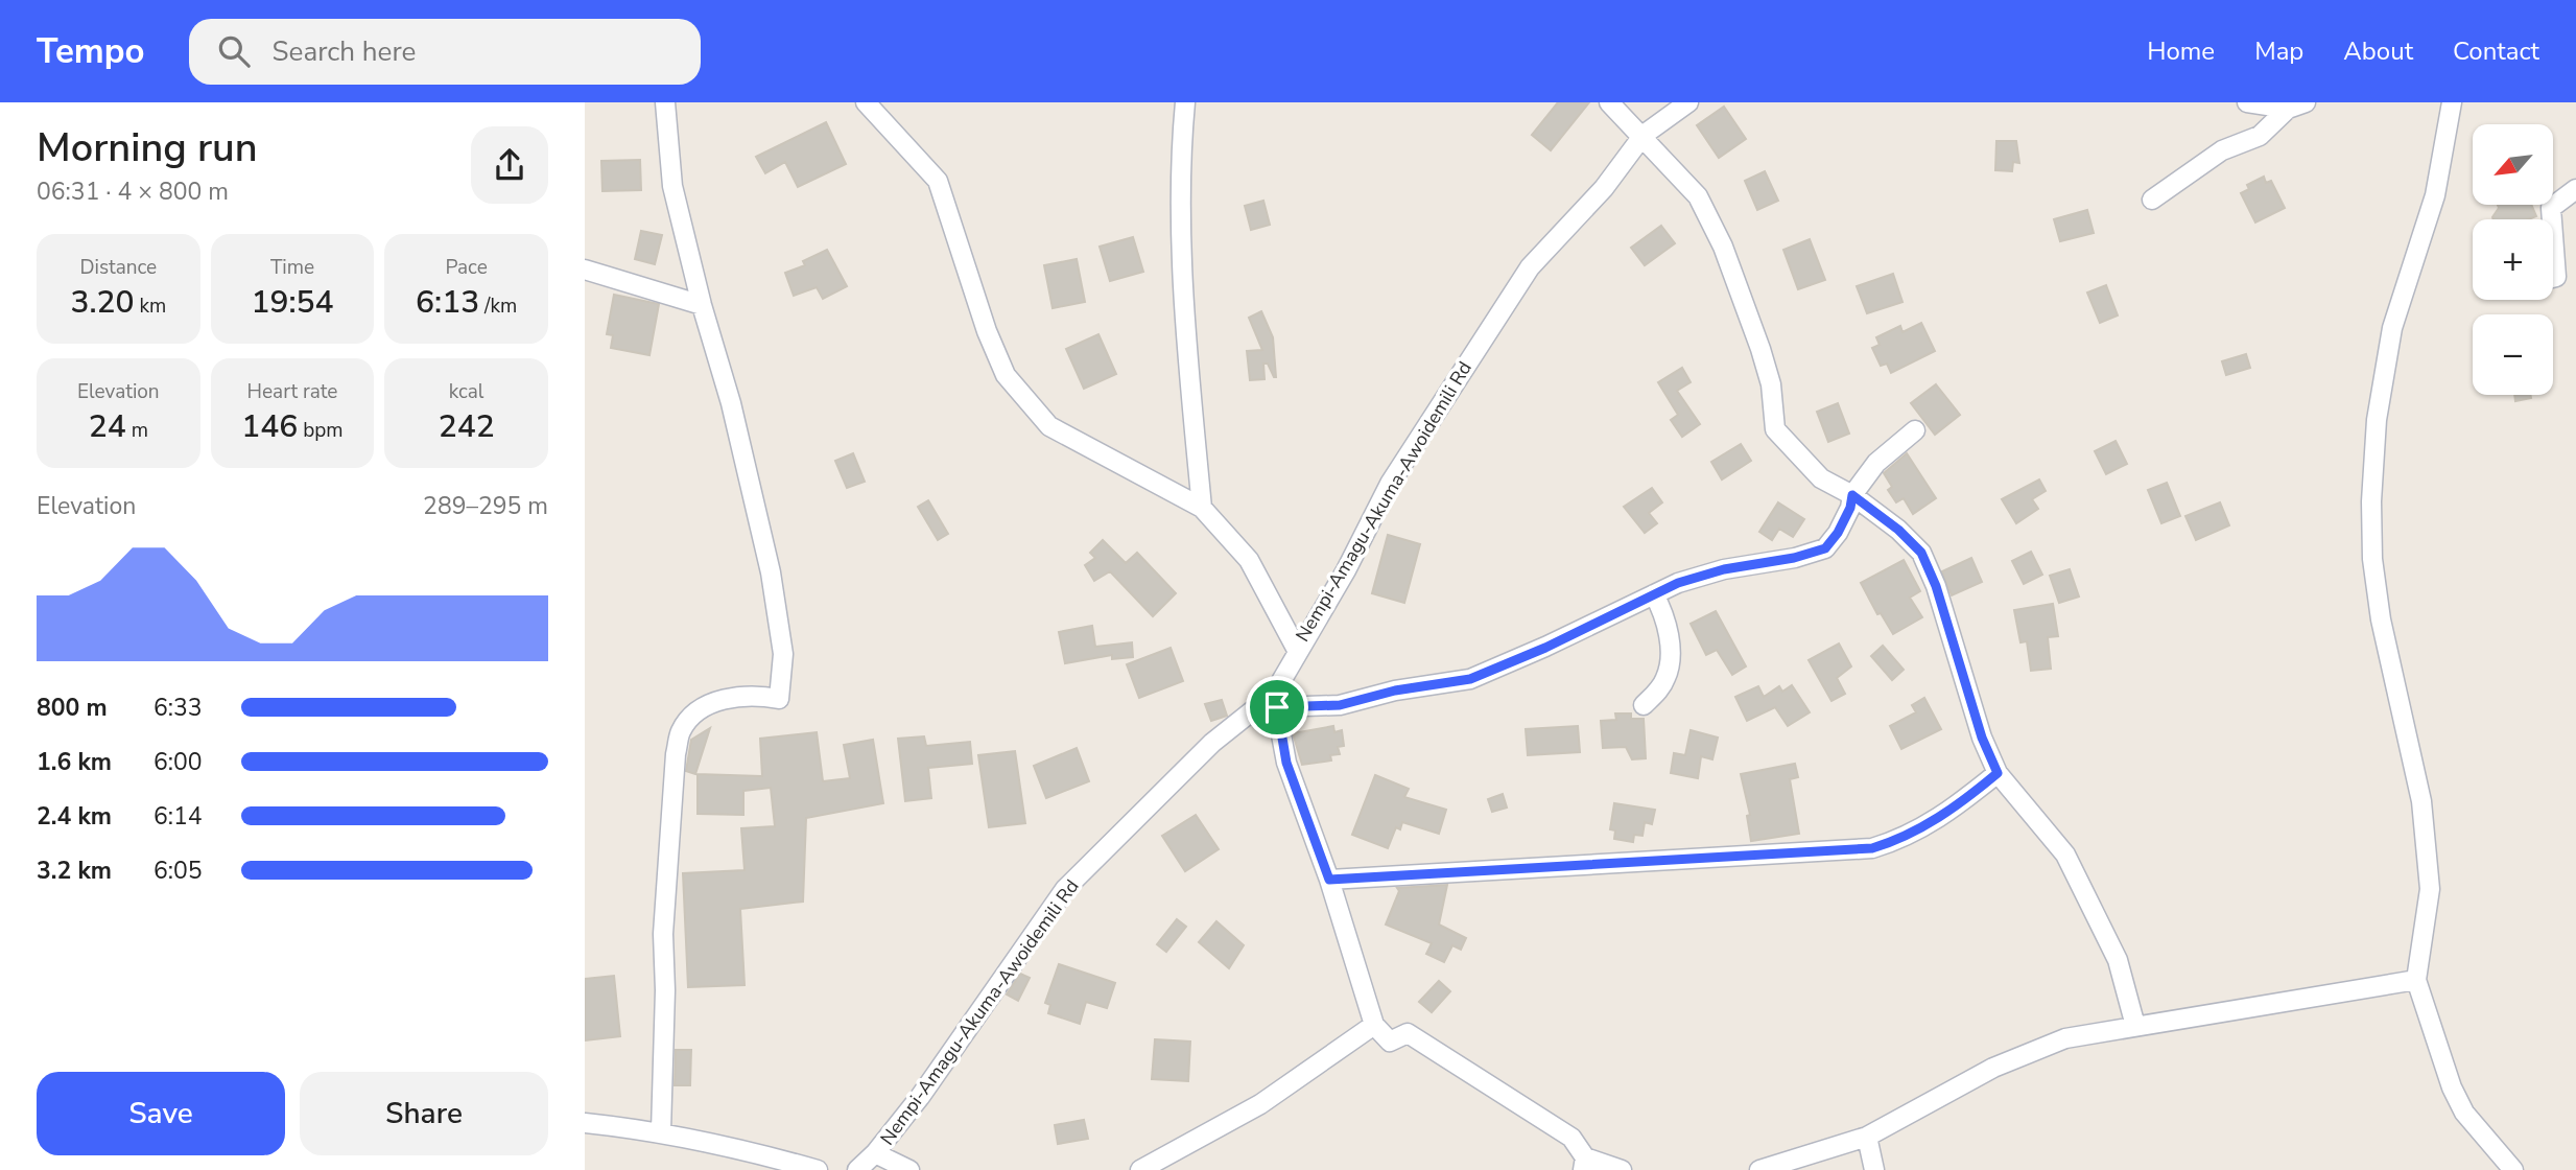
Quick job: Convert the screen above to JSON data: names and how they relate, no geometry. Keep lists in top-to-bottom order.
{
  "streets": {
    "street": ["Nempi-Amagu-Akuma-Awoidemili Rd"]
  },
  "north": "bottom left",
  "page": {
    "header": "Tempo",
    "search": "Search here",
    "nav": [
      "Home",
      "Map",
      "About",
      "Contact"
    ],
    "heading": ["Morning run", "06:31 · 4 × 800 m"],
    "map_buttons": ["+", "−"],
    "stats": [
      ["Distance", "3.20 km"],
      ["Time", "19:54"],
      ["Pace", "6:13 /km"],
      ["Elevation", "24 m"],
      ["Heart rate", "146 bpm"],
      ["kcal", "242"]
    ],
    "chart": ["Elevation", "289–295 m"],
    "list": [
      {
        "name": "800 m",
        "note": "6:33"
      },
      {
        "name": "1.6 km",
        "note": "6:00"
      },
      {
        "name": "2.4 km",
        "note": "6:14"
      },
      {
        "name": "3.2 km",
        "note": "6:05"
      }
    ],
    "buttons": ["Save", "Share"]
  }
}
